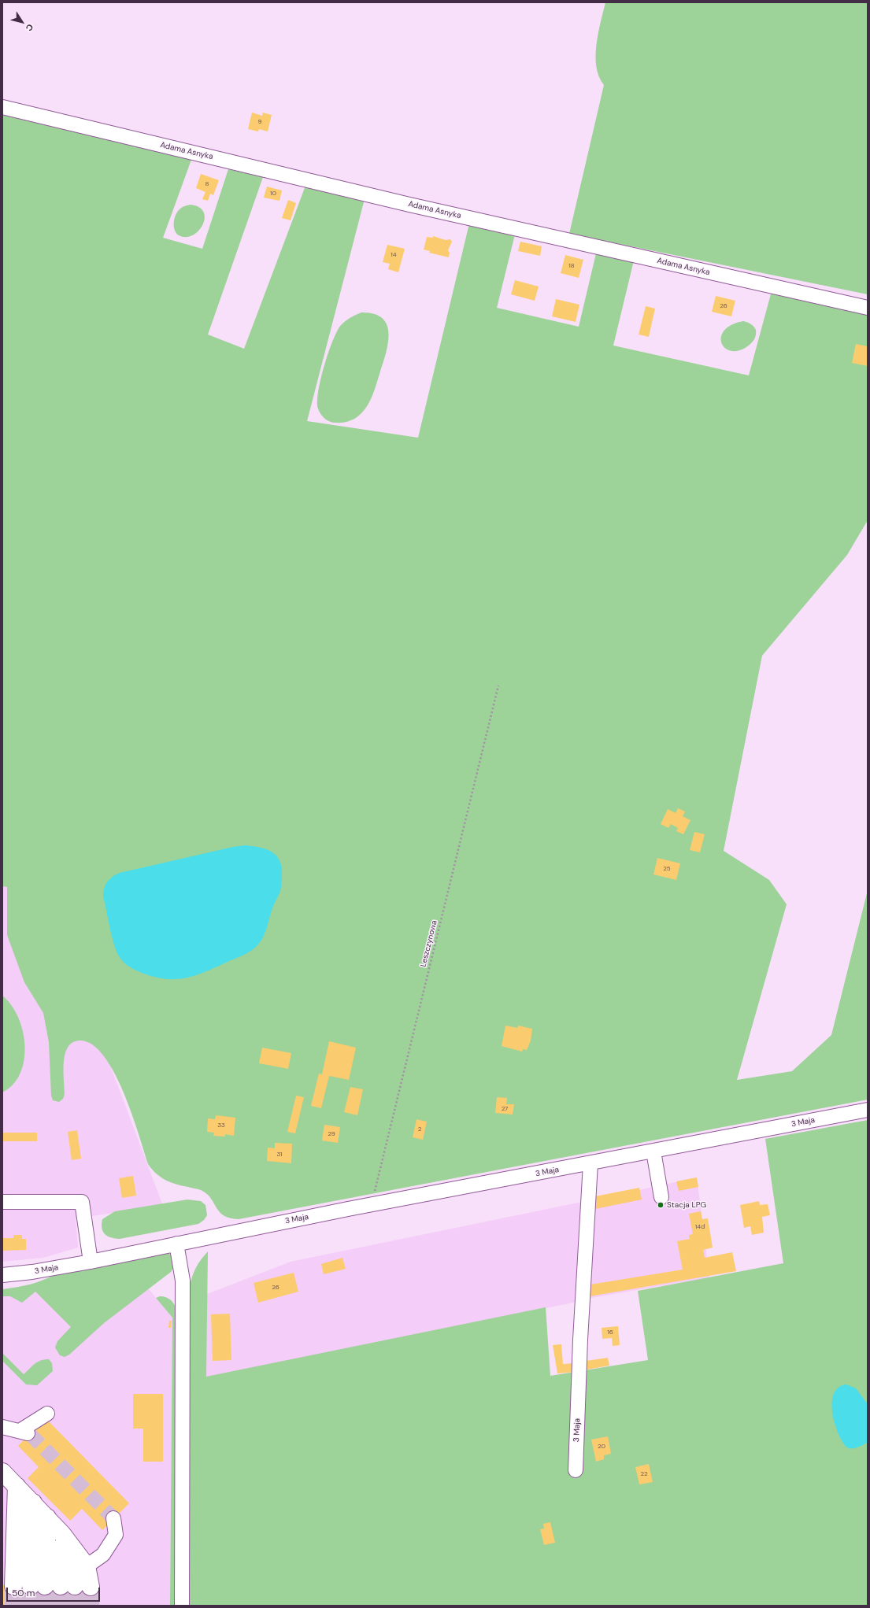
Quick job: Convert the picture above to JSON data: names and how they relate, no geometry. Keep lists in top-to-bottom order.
{
  "streets": {
    "street": ["Adama Asnyka", "3 Maja"],
    "path": ["Leszczynowa"]
  },
  "crossings": [
    ["Leszczynowa", "3 Maja"]
  ],
  "places": ["Stacja LPG"],
  "house_numbers": [
    "9",
    "8",
    "10",
    "14",
    "18",
    "26",
    "25",
    "27",
    "33",
    "2",
    "29",
    "31",
    "14d",
    "26",
    "16",
    "20",
    "22"
  ],
  "scale_bar": "50 m",
  "north": "bottom right"
}
